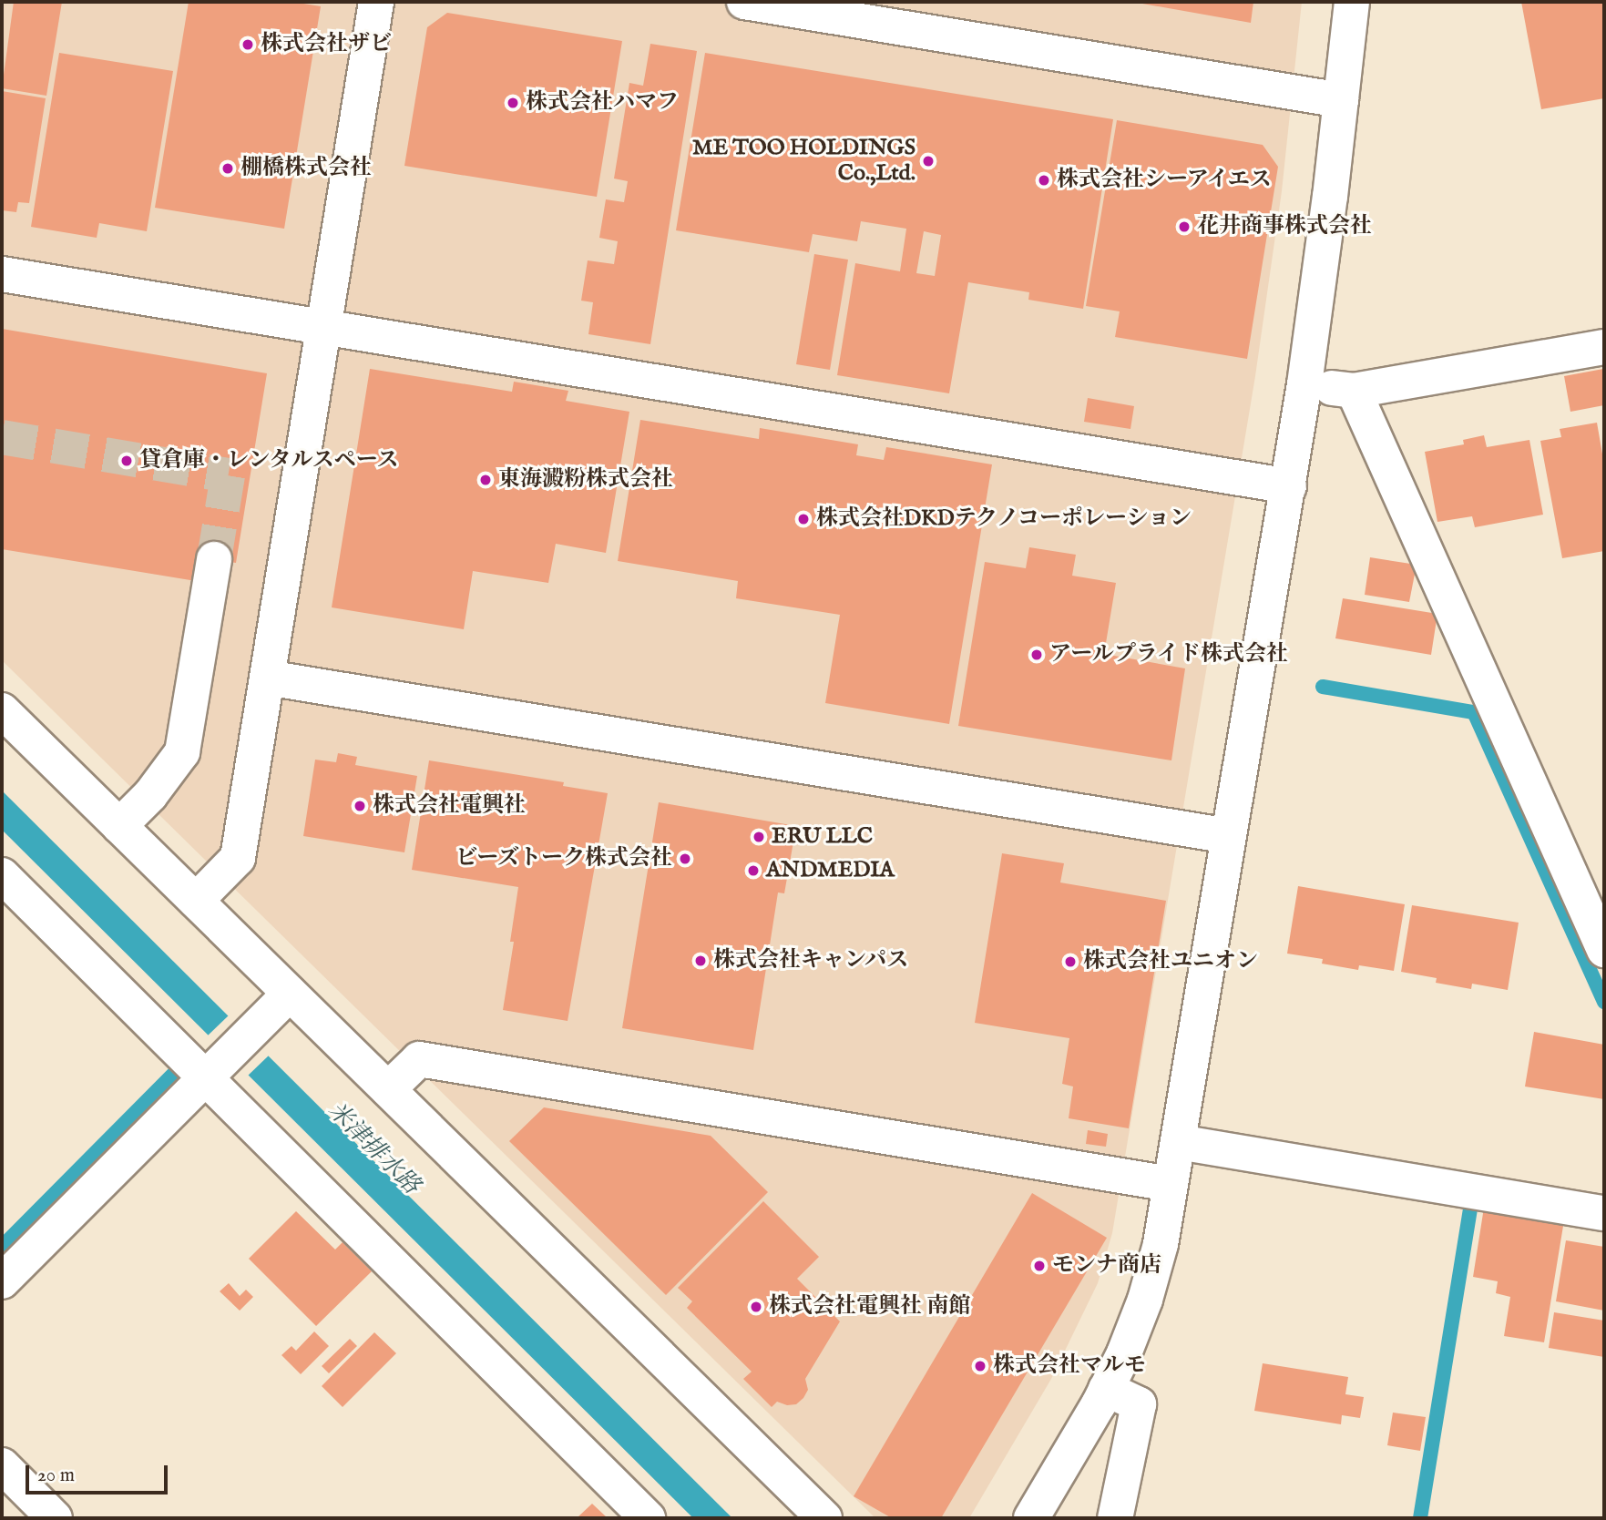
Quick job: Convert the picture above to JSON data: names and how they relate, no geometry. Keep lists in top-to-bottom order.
{
  "water": ["米津排水路"],
  "places": [
    "株式会社ザビ",
    "株式会社ハマフ",
    "ME TOO HOLDINGS Co.,Ltd.",
    "棚橋株式会社",
    "株式会社シーアイエス",
    "花井商事株式会社",
    "貸倉庫・レンタルスペース",
    "東海澱粉株式会社",
    "株式会社DKDテクノコーポレーション",
    "アールプライド株式会社",
    "株式会社電興社",
    "ERU LLC",
    "ビーズトーク株式会社",
    "ANDMEDIA",
    "株式会社キャンパス",
    "株式会社ユニオン",
    "モンナ商店",
    "株式会社電興社 南館",
    "株式会社マルモ"
  ],
  "scale_bar": "20 m"
}
